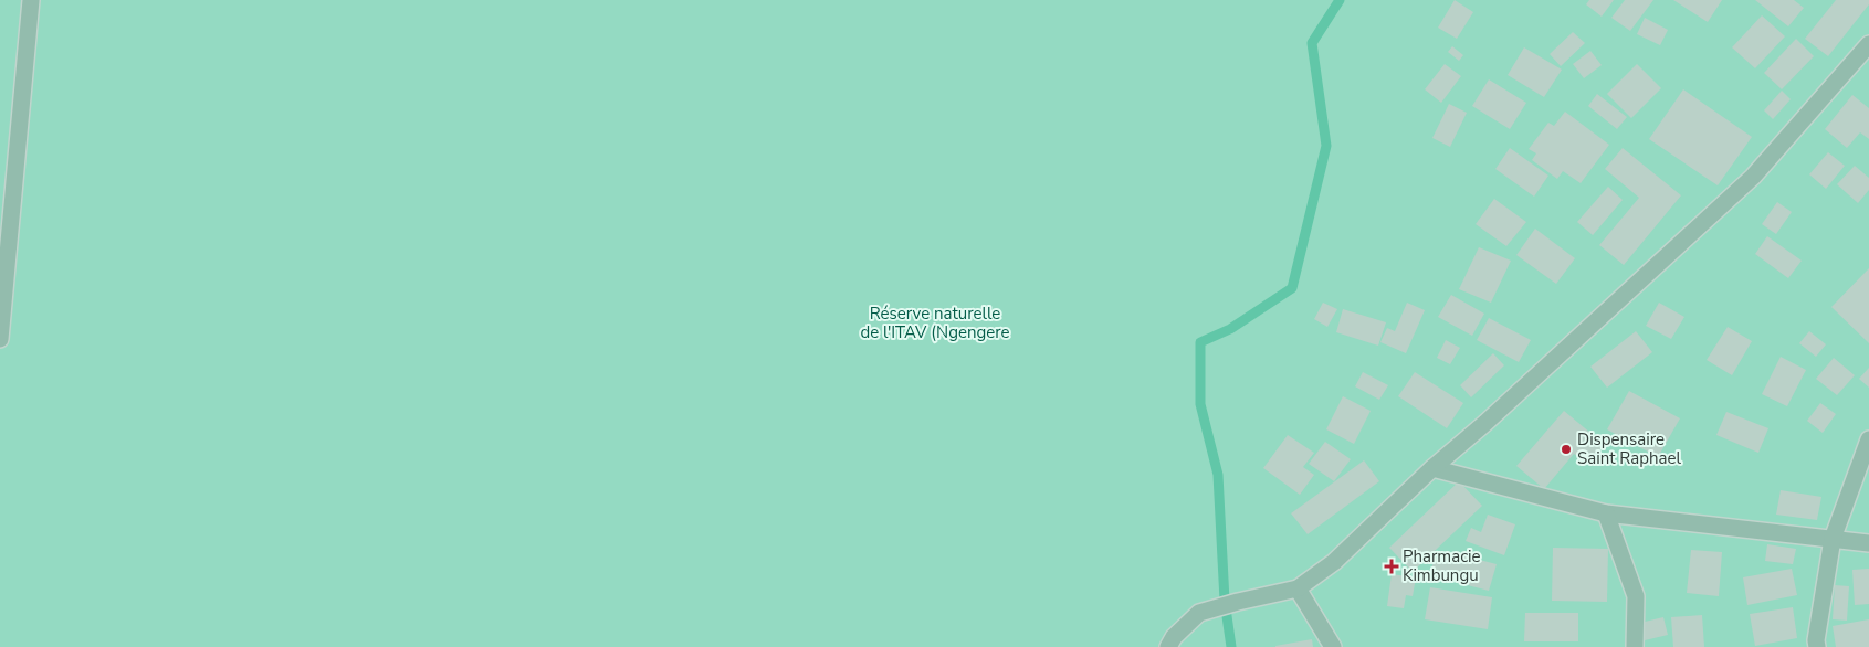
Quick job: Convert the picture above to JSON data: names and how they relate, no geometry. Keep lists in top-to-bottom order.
{
  "parks": ["Réserve naturelle de l'ITAV (Ngengere"],
  "places": {
    "other": ["Dispensaire Saint Raphael"],
    "health": ["Pharmacie Kimbungu"]
  }
}
